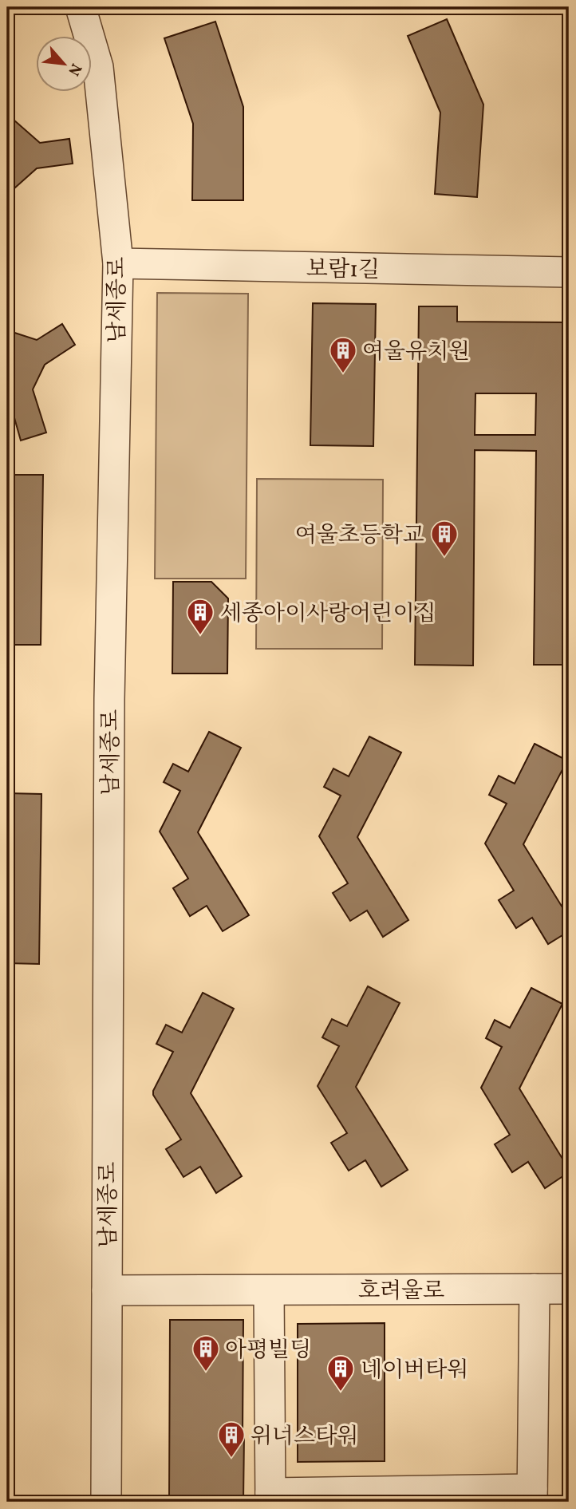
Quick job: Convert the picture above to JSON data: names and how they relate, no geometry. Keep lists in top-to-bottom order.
{
  "streets": {
    "street": ["보람1길", "남세종로", "호려울로"]
  },
  "crossings": [
    ["보람1길", "남세종로"],
    ["남세종로", "호려울로"]
  ],
  "places": {
    "building": [
      "여울유치원",
      "여울초등학교",
      "세종아이사랑어린이집",
      "아평빌딩",
      "네이버타워",
      "위너스타워"
    ]
  },
  "north": "bottom right"
}
